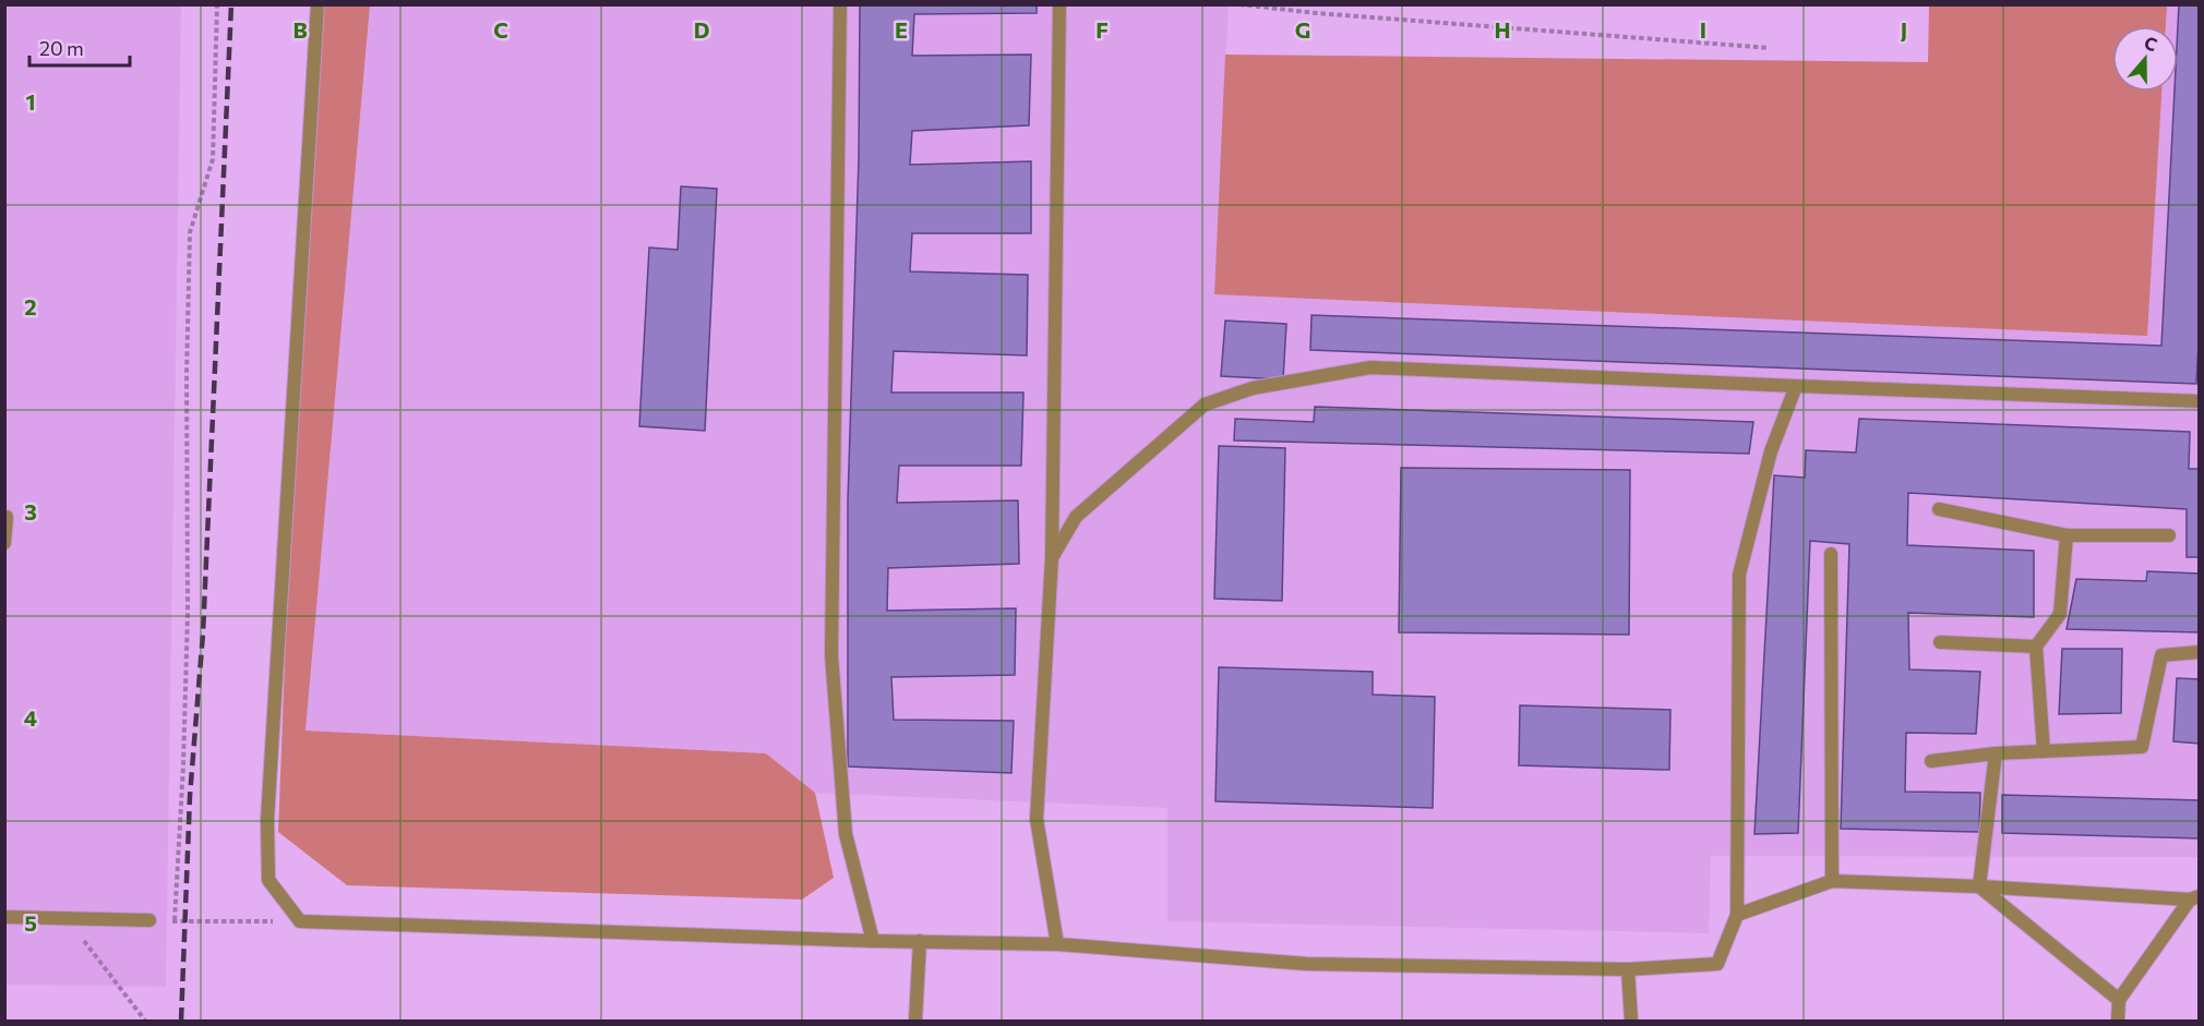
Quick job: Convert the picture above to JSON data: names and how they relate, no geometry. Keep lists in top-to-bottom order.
{
  "scale_bar": "20 m",
  "north": "top",
  "grid": {
    "columns": [
      "B",
      "C",
      "D",
      "E",
      "F",
      "G",
      "H",
      "I",
      "J"
    ],
    "rows": [
      "1",
      "2",
      "3",
      "4",
      "5"
    ]
  }
}
